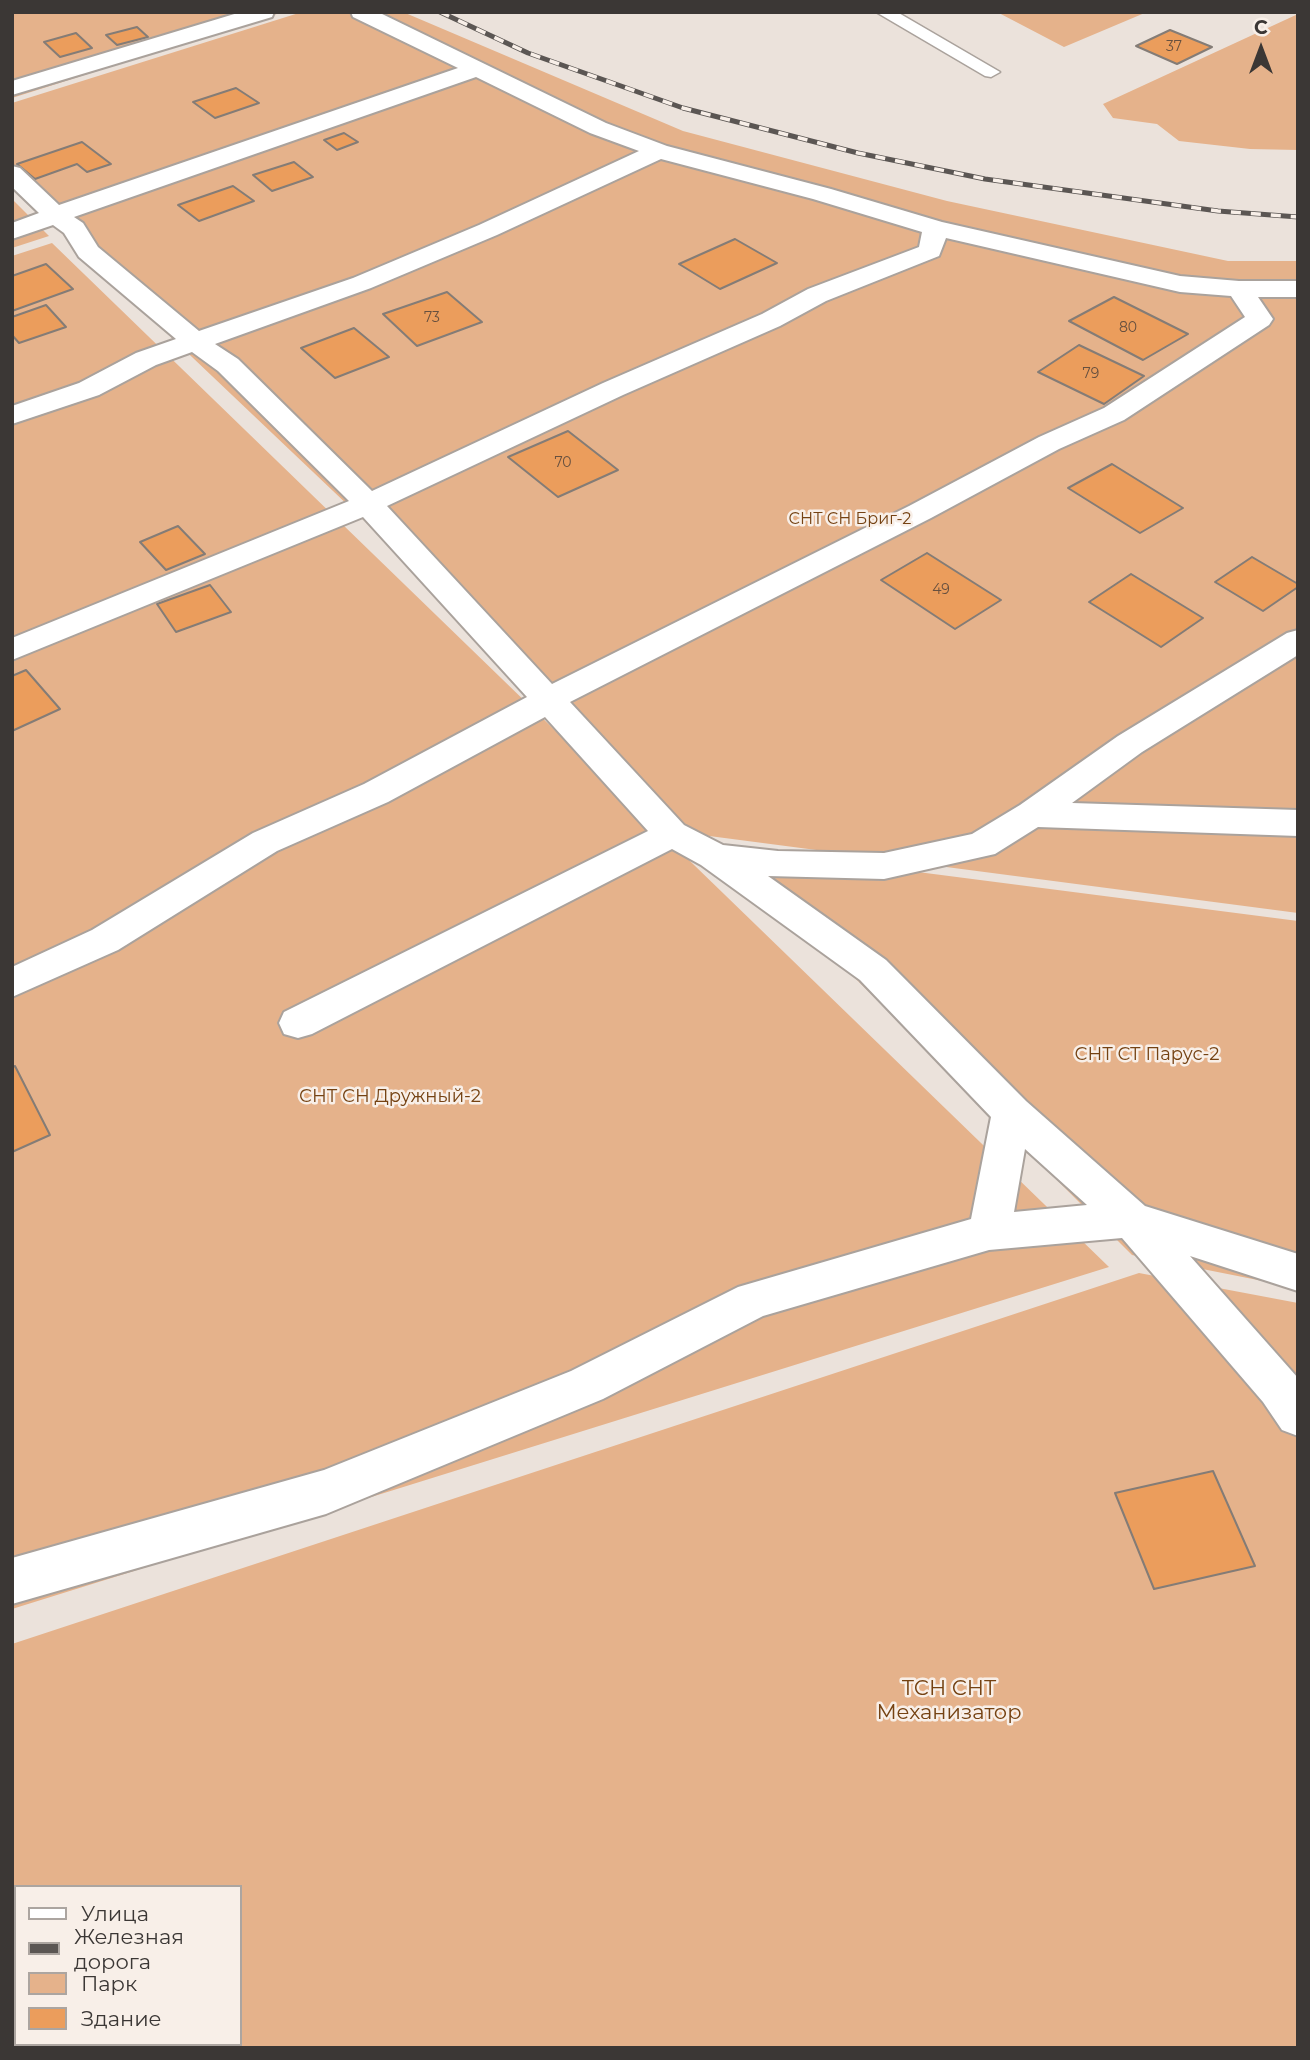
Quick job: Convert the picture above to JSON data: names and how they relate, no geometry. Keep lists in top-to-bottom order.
{
  "parks": [
    "СНТ СН Бриг-2",
    "СНТ СТ Парус-2",
    "СНТ СН Дружный-2",
    "ТСН СНТ Механизатор"
  ],
  "house_numbers": [
    "37",
    "73",
    "80",
    "79",
    "70",
    "49"
  ],
  "legend": [
    "Улица",
    "Железная дорога",
    "Парк",
    "Здание"
  ],
  "north": "top"
}
